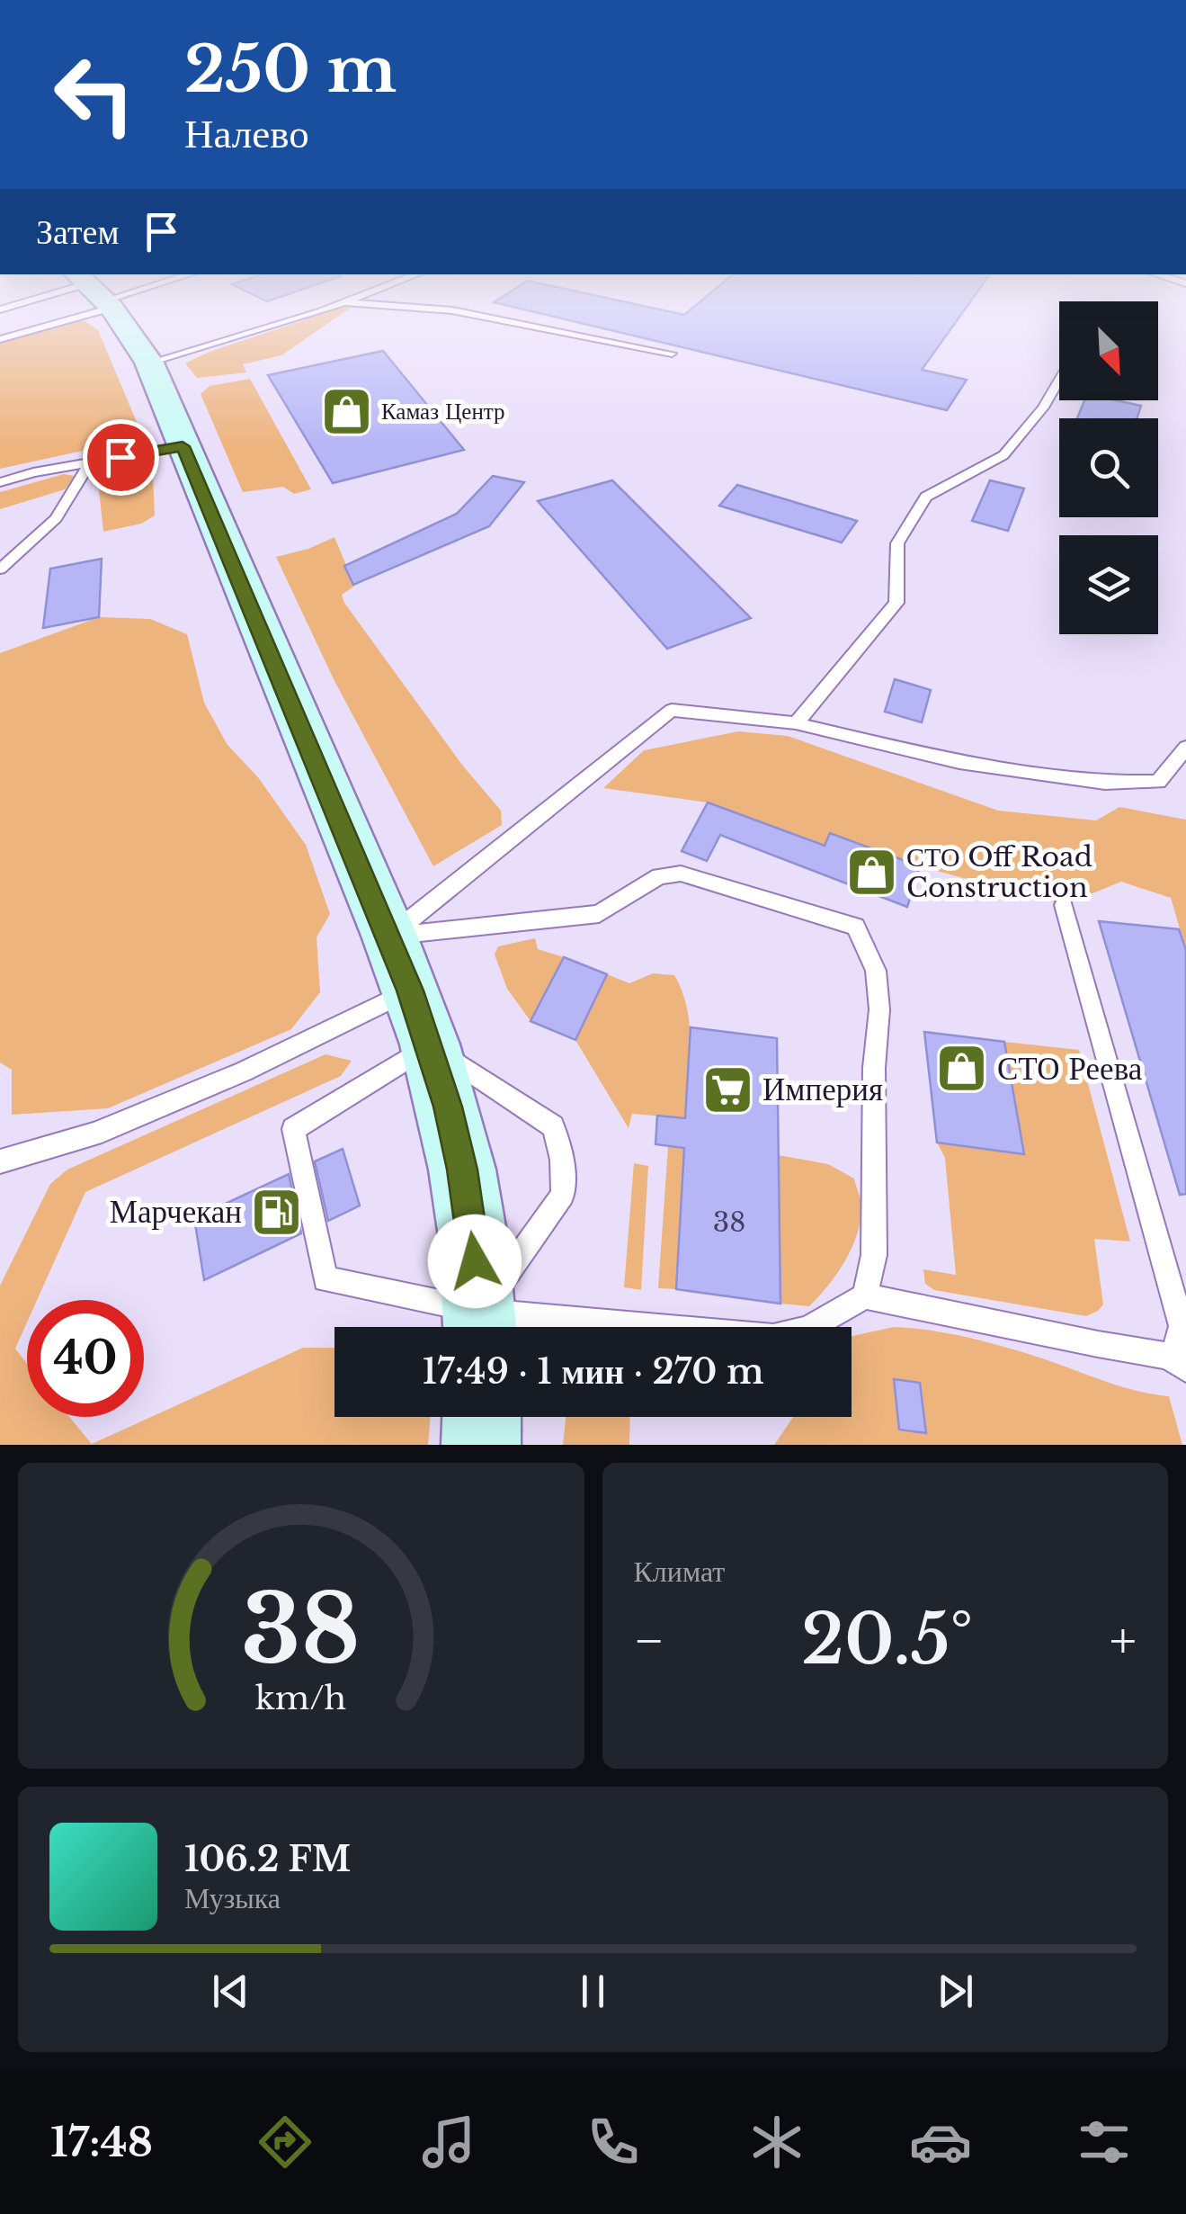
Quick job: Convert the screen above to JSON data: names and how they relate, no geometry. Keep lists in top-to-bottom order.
{
  "places": {
    "shop": ["Камаз Центр", "СТО Off Road Construction", "СТО Реева"],
    "supermarket": ["Империя"],
    "fuel station": ["Марчекан"]
  },
  "house_numbers": ["38"],
  "north": "bottom right",
  "page": {
    "turn": ["250 m", "Налево"],
    "then": "Затем",
    "limit": "40",
    "trip": "17:49 · 1 мин · 270 m",
    "tile": "Климат",
    "heat": ["−", "20.5°", "+"],
    "song": ["106.2 FM", "Музыка"],
    "tabs": "17:48",
    "gauge": ["38", "km/h"]
  }
}
